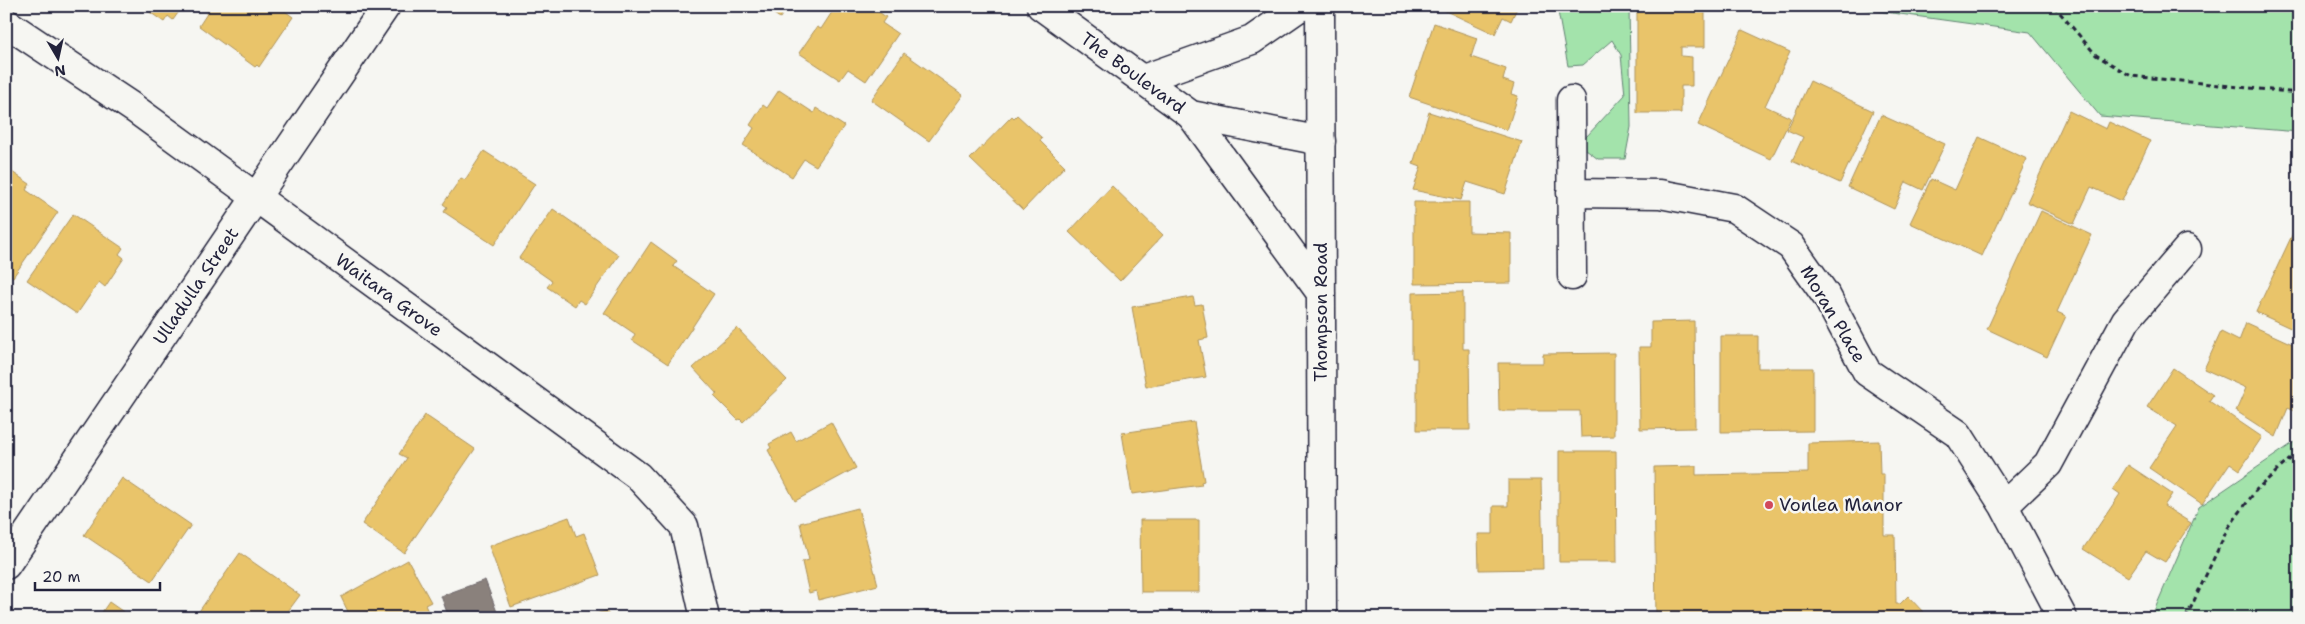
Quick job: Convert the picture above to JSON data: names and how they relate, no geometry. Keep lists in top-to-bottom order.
{
  "streets": {
    "street": [
      "The Boulevard",
      "Ulladulla Street",
      "Waitara Grove",
      "Thompson Road",
      "Moran Place"
    ]
  },
  "crossings": [
    ["The Boulevard", "Thompson Road"],
    ["Ulladulla Street", "Waitara Grove"]
  ],
  "places": ["Vonlea Manor"],
  "scale_bar": "20 m",
  "north": "bottom"
}
